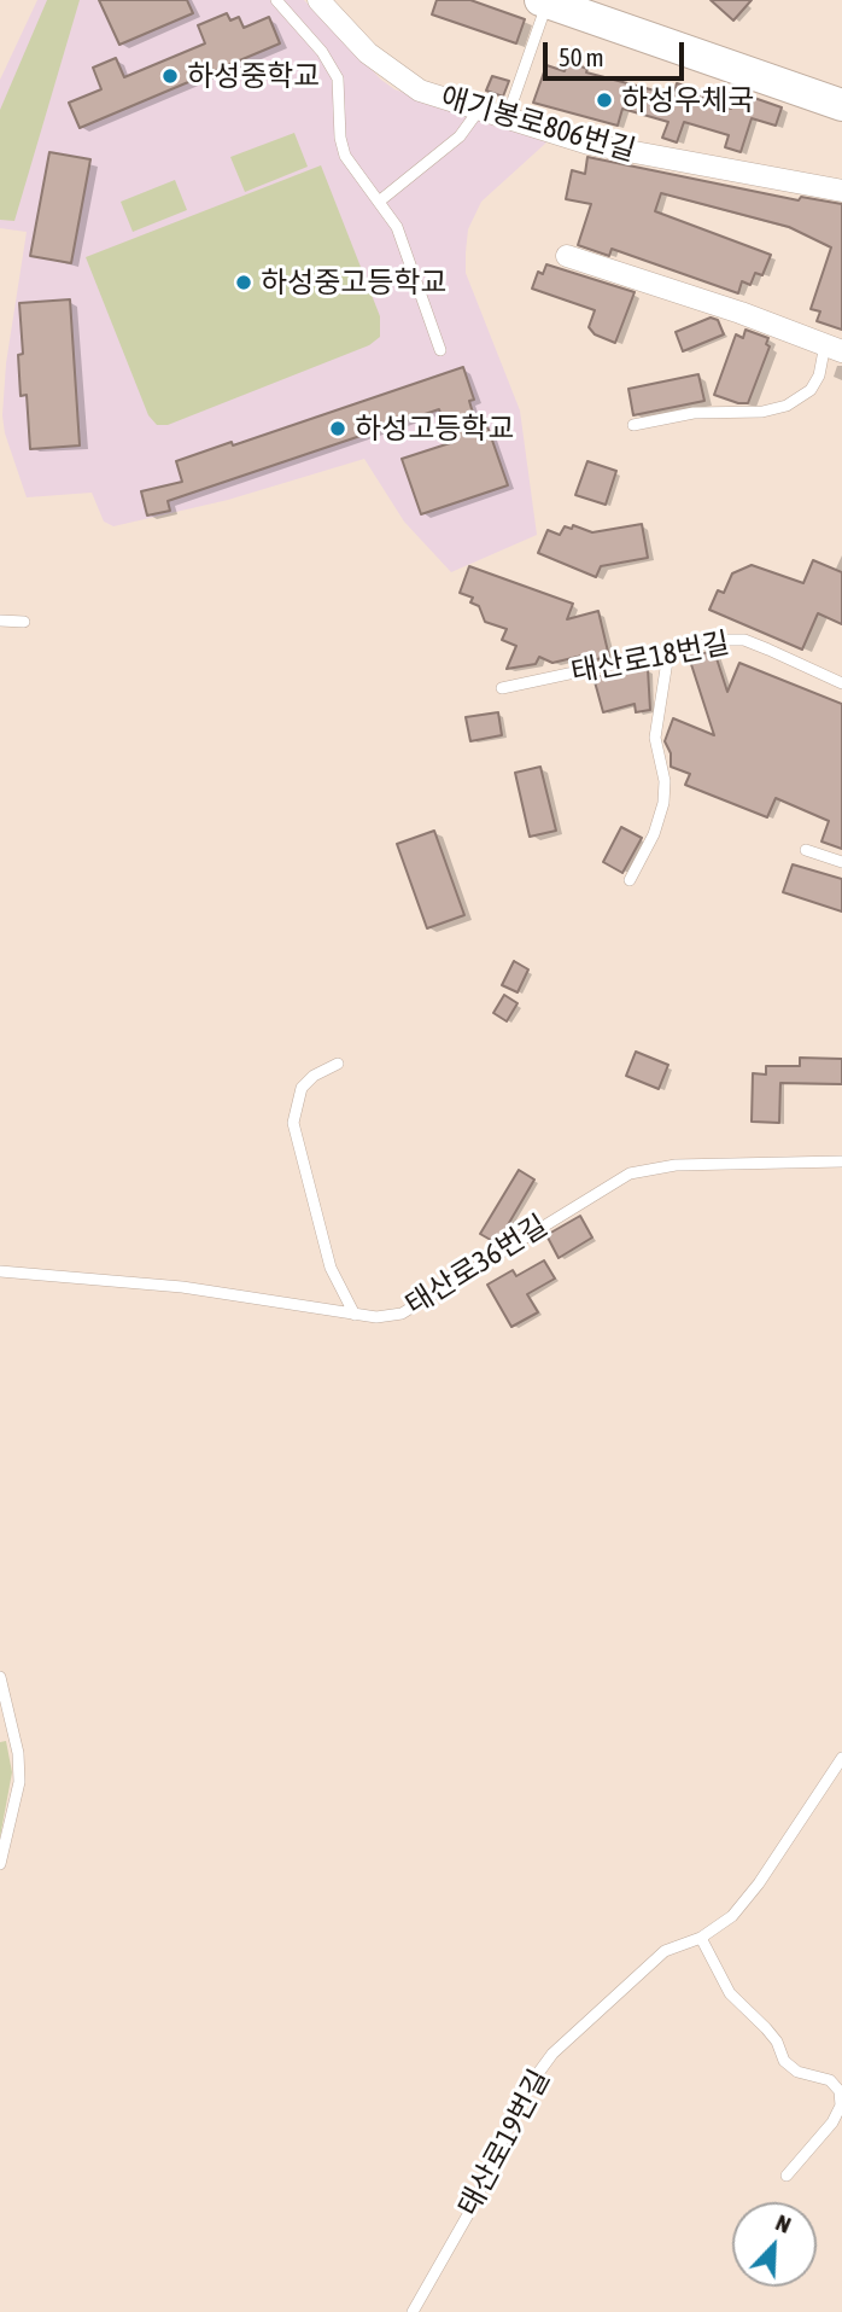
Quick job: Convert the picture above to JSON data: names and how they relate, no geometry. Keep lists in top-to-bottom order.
{
  "streets": {
    "street": ["애기봉로806번길"],
    "lane": ["태산로18번길", "태산로36번길", "태산로19번길"]
  },
  "places": [
    "하성중학교",
    "하성우체국",
    "하성중고등학교",
    "하성고등학교"
  ],
  "scale_bar": "50 m",
  "north": "top right"
}
